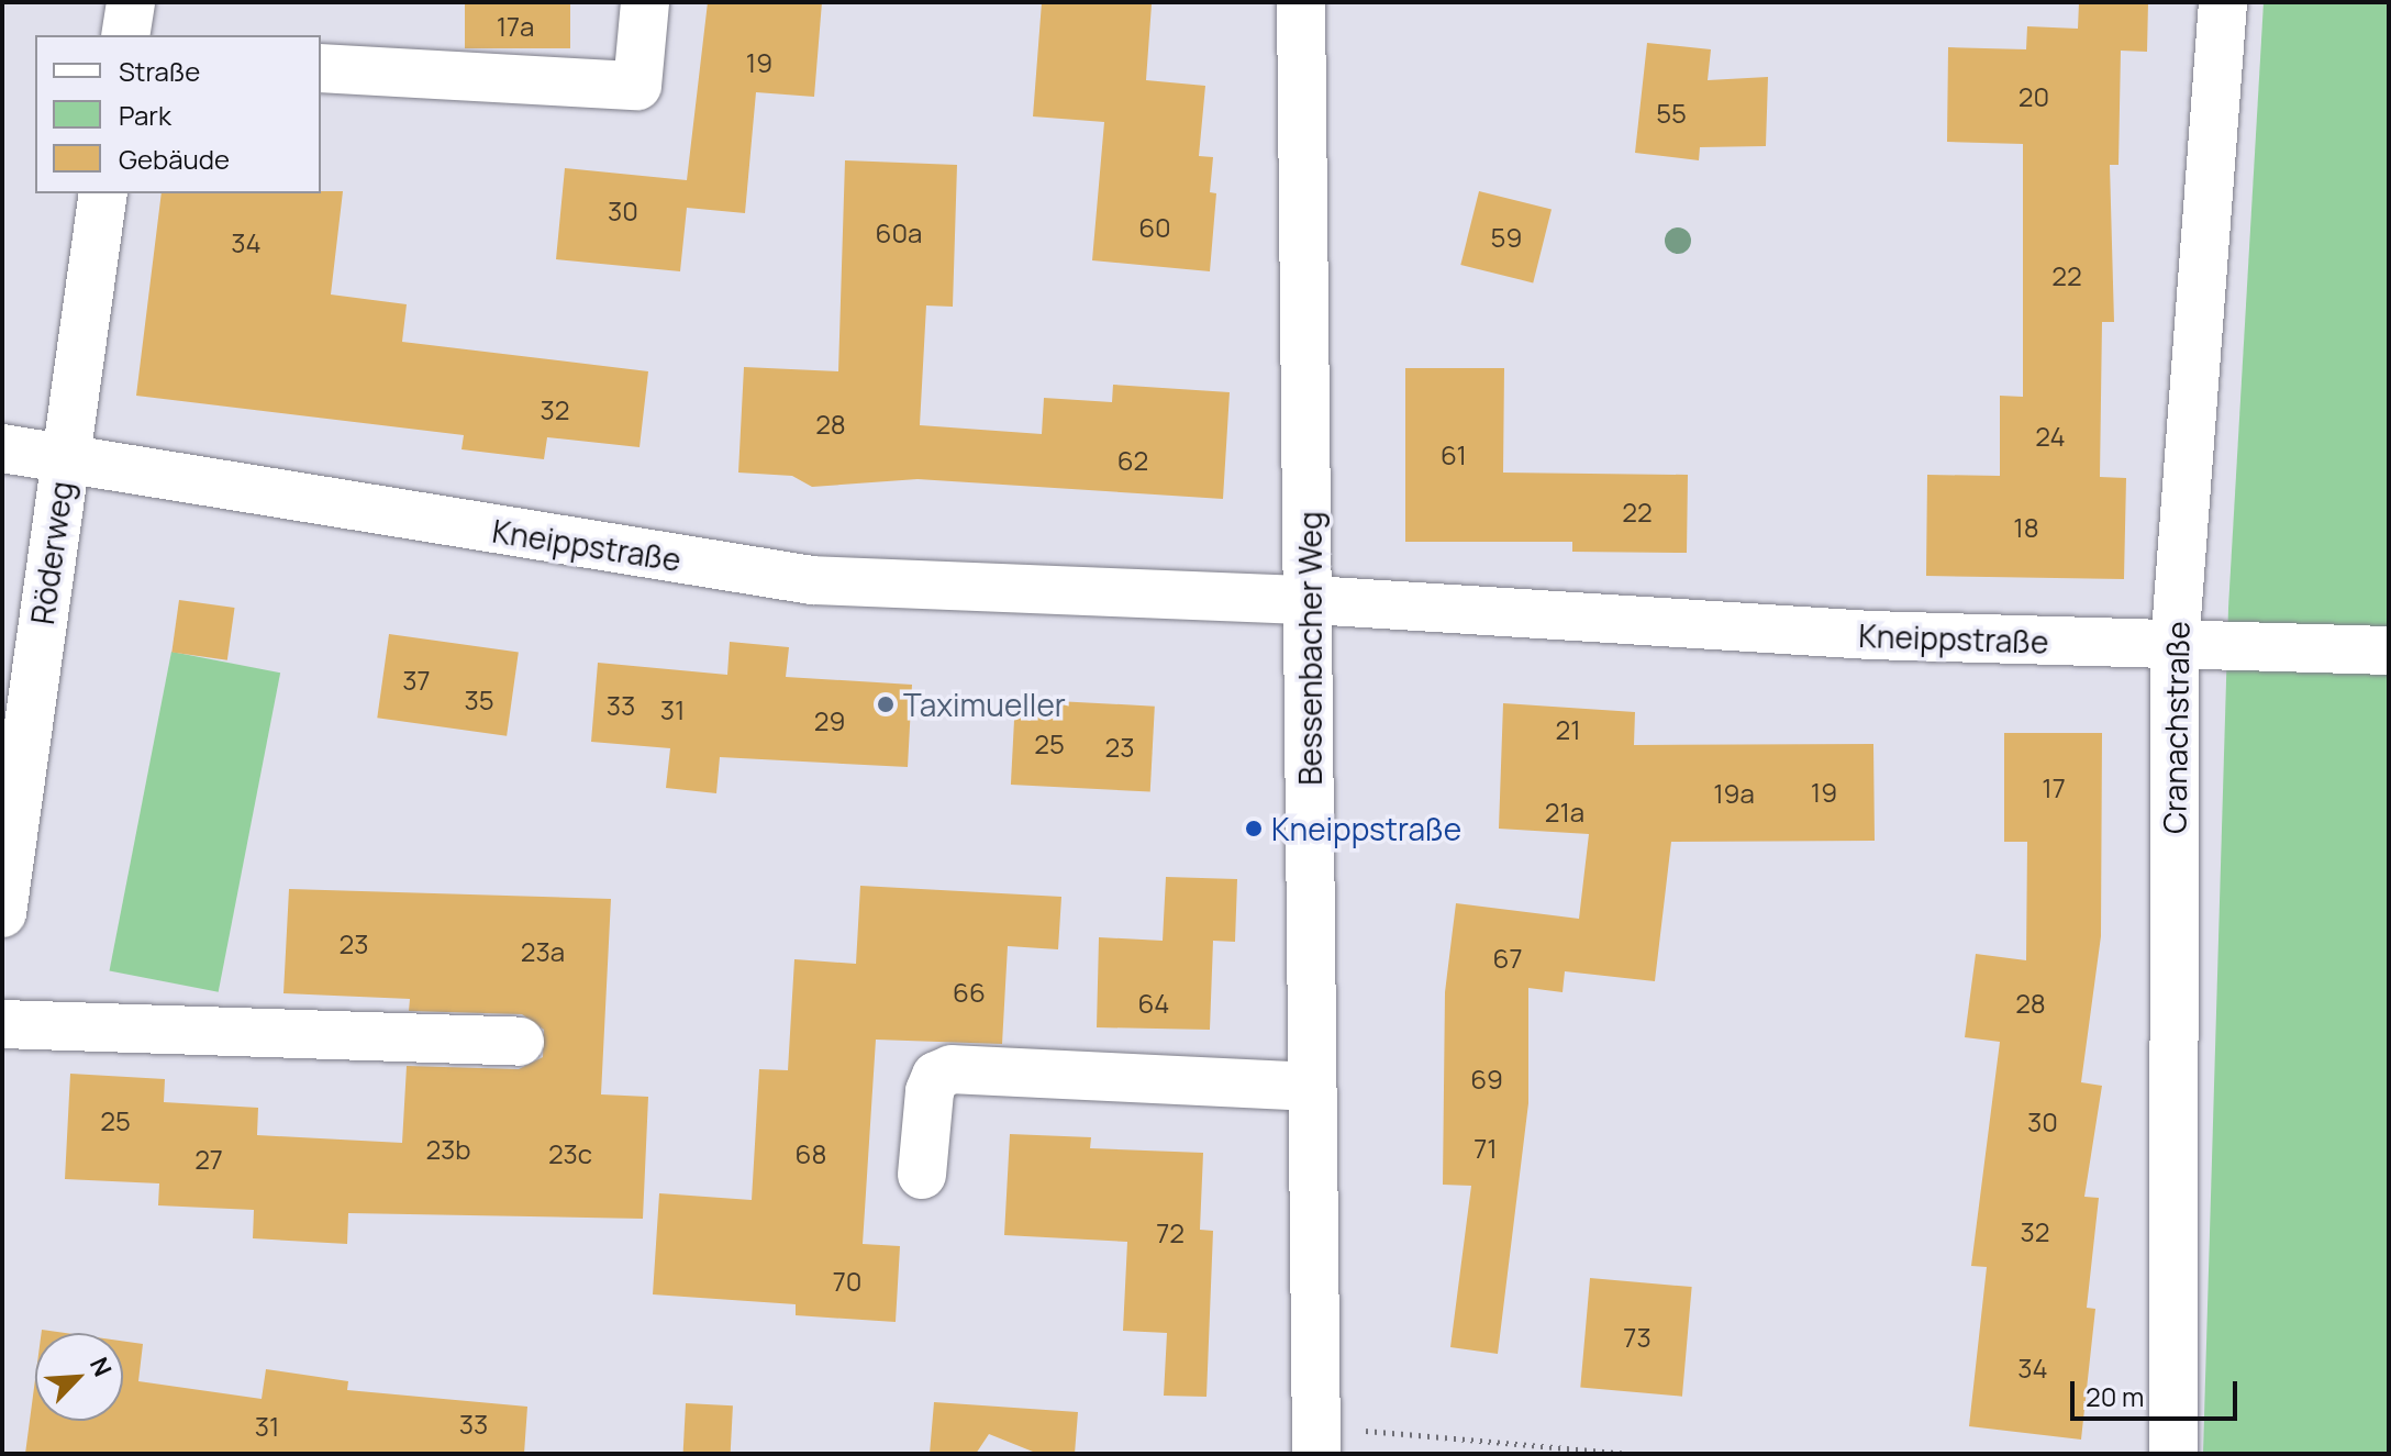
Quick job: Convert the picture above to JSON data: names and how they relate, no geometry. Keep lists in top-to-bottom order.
{
  "streets": {
    "street": [
      "Kneippstraße",
      "Röderweg",
      "Bessenbacher Weg",
      "Cranachstraße"
    ]
  },
  "crossings": [
    ["Kneippstraße", "Röderweg"],
    ["Kneippstraße", "Bessenbacher Weg"],
    ["Kneippstraße", "Cranachstraße"]
  ],
  "places": ["Taximueller", "Kneippstraße"],
  "house_numbers": [
    "17a",
    "19",
    "20",
    "55",
    "30",
    "60",
    "60a",
    "59",
    "34",
    "22",
    "32",
    "28",
    "24",
    "61",
    "62",
    "22",
    "18",
    "37",
    "35",
    "33",
    "31",
    "29",
    "21",
    "25",
    "23",
    "17",
    "19",
    "19a",
    "21a",
    "23",
    "23a",
    "67",
    "66",
    "64",
    "28",
    "69",
    "25",
    "30",
    "71",
    "23b",
    "23c",
    "68",
    "27",
    "32",
    "72",
    "70",
    "73",
    "34",
    "33",
    "31"
  ],
  "legend": ["Straße", "Park", "Gebäude"],
  "scale_bar": "20 m",
  "north": "top right"
}
